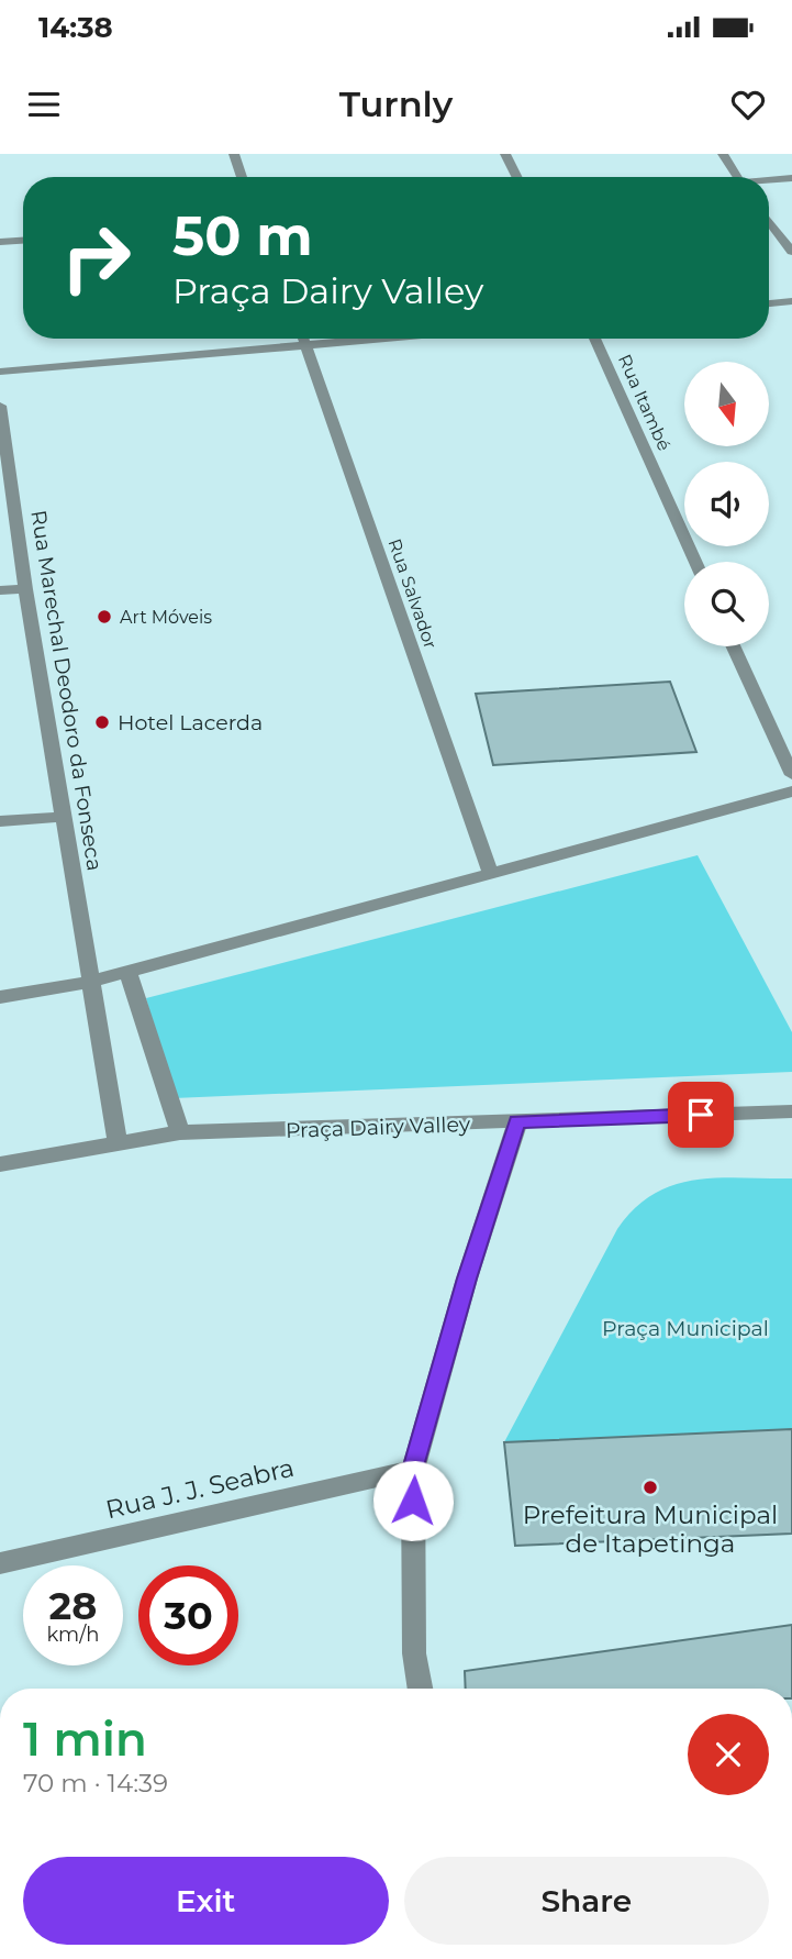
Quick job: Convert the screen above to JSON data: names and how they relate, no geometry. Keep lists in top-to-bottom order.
{
  "streets": {
    "street": [
      "Rua Itambé",
      "Rua Salvador",
      "Rua Marechal Deodoro da Fonseca",
      "Praça Dairy Valley",
      "Rua J. J. Seabra"
    ]
  },
  "parks": ["Praça Municipal"],
  "places": ["Art Móveis", "Hotel Lacerda", "Prefeitura Municipal de Itapetinga"],
  "north": "bottom",
  "page": {
    "status": "14:38",
    "header": "Turnly",
    "turn": ["50 m", "Praça Dairy Valley"],
    "speed": "28 km/h",
    "limit": "30",
    "heading": ["1 min", "70 m · 14:39"],
    "buttons": ["Exit", "Share"]
  }
}
